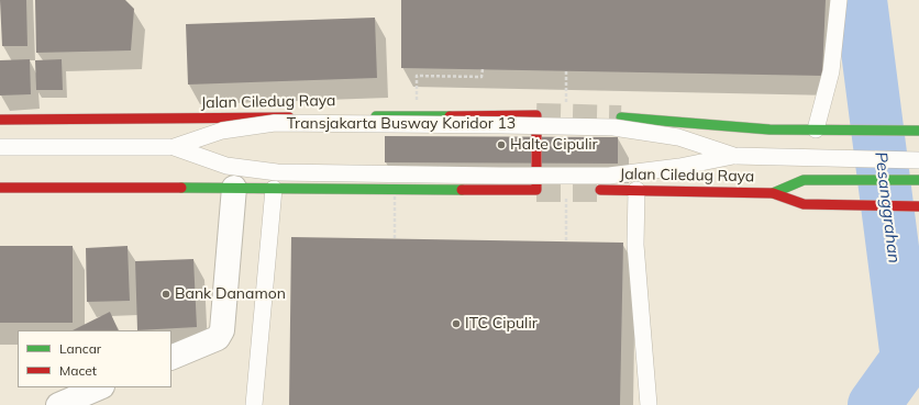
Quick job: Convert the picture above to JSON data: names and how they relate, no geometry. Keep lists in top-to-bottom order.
{
  "streets": {
    "main road": ["Jalan Ciledug Raya"],
    "lane": ["Transjakarta Busway Koridor 13"]
  },
  "water": ["Pesanggrahan"],
  "places": ["Halte Cipulir", "Bank Danamon", "ITC Cipulir"],
  "legend": ["Lancar", "Macet"]
}
